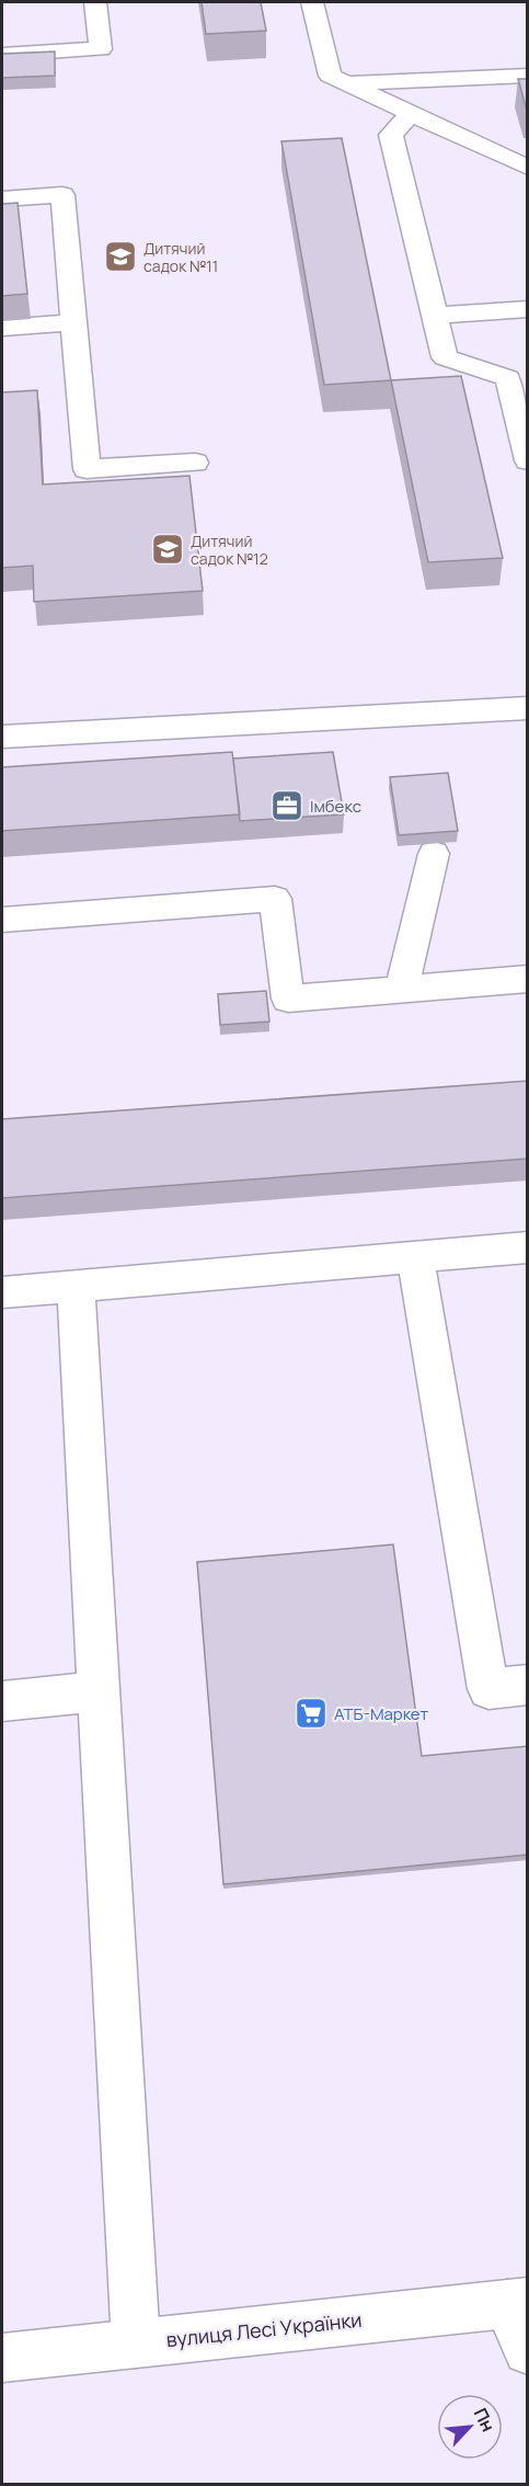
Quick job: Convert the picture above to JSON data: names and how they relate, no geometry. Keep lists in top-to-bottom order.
{
  "streets": {
    "street": ["вулиця Лесі Українки"]
  },
  "places": {
    "school or university": ["Дитячий садок №11", "Дитячий садок №12"],
    "office": ["Імбекс"],
    "supermarket": ["АТБ-Маркет"]
  },
  "north": "top right"
}
